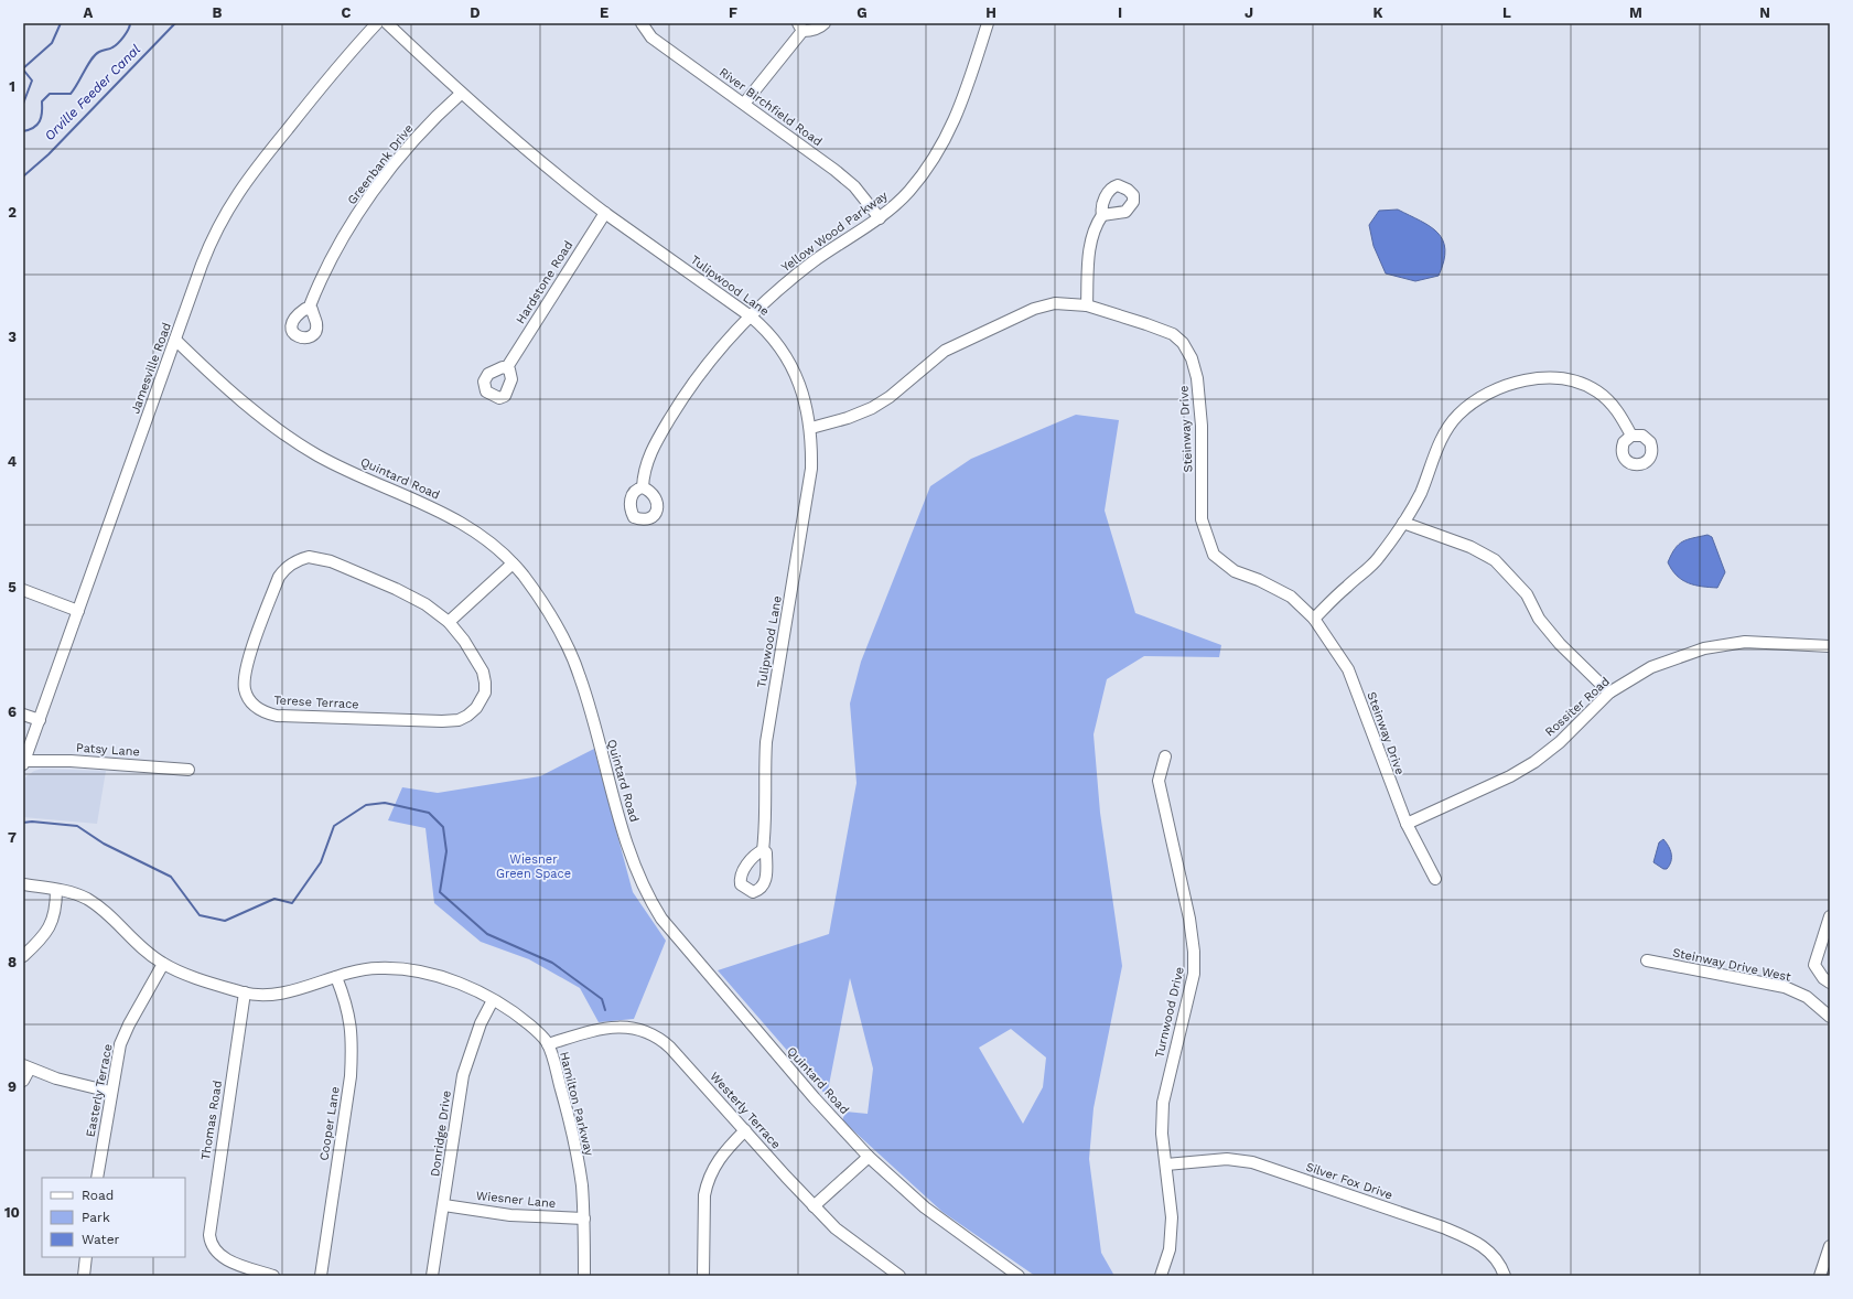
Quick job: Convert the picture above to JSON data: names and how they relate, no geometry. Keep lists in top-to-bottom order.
{
  "streets": {
    "street": [
      "River Birchfield Road",
      "Greenbank Drive",
      "Yellow Wood Parkway",
      "Hardstone Road",
      "Tulipwood Lane",
      "Jamesville Road",
      "Steinway Drive",
      "Quintard Road",
      "Terese Terrace",
      "Rossiter Road",
      "Patsy Lane",
      "Steinway Drive West",
      "Turnwood Drive",
      "Easterly Terrace",
      "Hamilton Parkway",
      "Westerly Terrace",
      "Thomas Road",
      "Cooper Lane",
      "Donridge Drive",
      "Silver Fox Drive",
      "Wiesner Lane"
    ]
  },
  "crossings": [
    ["River Birchfield Road", "Yellow Wood Parkway"],
    ["Greenbank Drive", "Tulipwood Lane"],
    ["Yellow Wood Parkway", "Tulipwood Lane"],
    ["Hardstone Road", "Tulipwood Lane"],
    ["Tulipwood Lane", "Steinway Drive"],
    ["Jamesville Road", "Quintard Road"],
    ["Jamesville Road", "Patsy Lane"],
    ["Steinway Drive", "Rossiter Road"],
    ["Turnwood Drive", "Silver Fox Drive"],
    ["Easterly Terrace", "Hamilton Parkway"],
    ["Hamilton Parkway", "Westerly Terrace"],
    ["Hamilton Parkway", "Thomas Road"],
    ["Hamilton Parkway", "Cooper Lane"],
    ["Hamilton Parkway", "Donridge Drive"],
    ["Hamilton Parkway", "Wiesner Lane"],
    ["Donridge Drive", "Wiesner Lane"]
  ],
  "water": ["Orville Feeder Canal"],
  "parks": ["Wiesner Green Space"],
  "legend": ["Road", "Park", "Water"],
  "grid": {
    "columns": [
      "A",
      "B",
      "C",
      "D",
      "E",
      "F",
      "G",
      "H",
      "I",
      "J",
      "K",
      "L",
      "M",
      "N"
    ],
    "rows": [
      "1",
      "2",
      "3",
      "4",
      "5",
      "6",
      "7",
      "8",
      "9",
      "10"
    ]
  }
}
